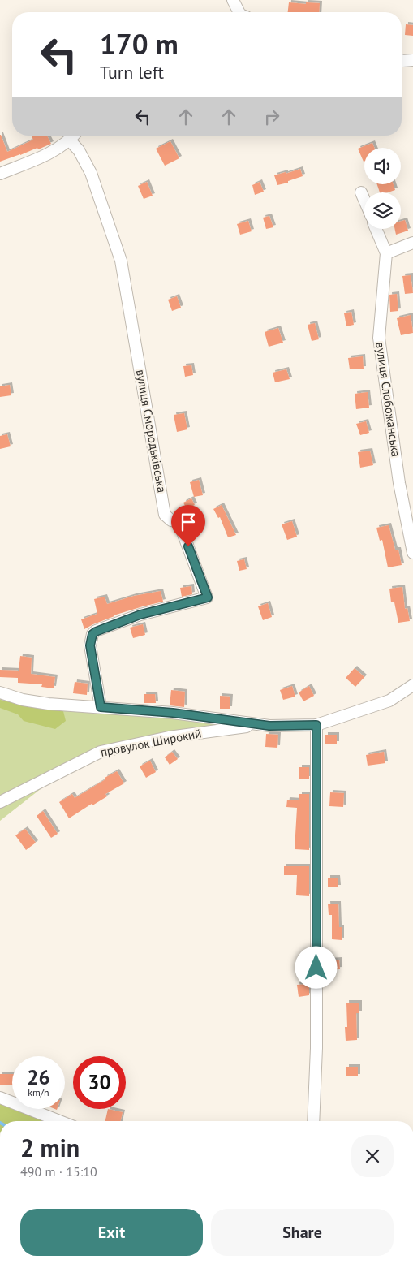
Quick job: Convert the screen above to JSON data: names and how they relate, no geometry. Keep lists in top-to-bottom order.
{
  "streets": {
    "street": ["вулиця Слобожанська", "вулиця Смородьківська", "провулок Широкий"]
  },
  "page": {
    "turn": ["170 m", "Turn left"],
    "speed": "26 km/h",
    "limit": "30",
    "heading": ["2 min", "490 m · 15:10"],
    "buttons": ["Exit", "Share"]
  }
}
